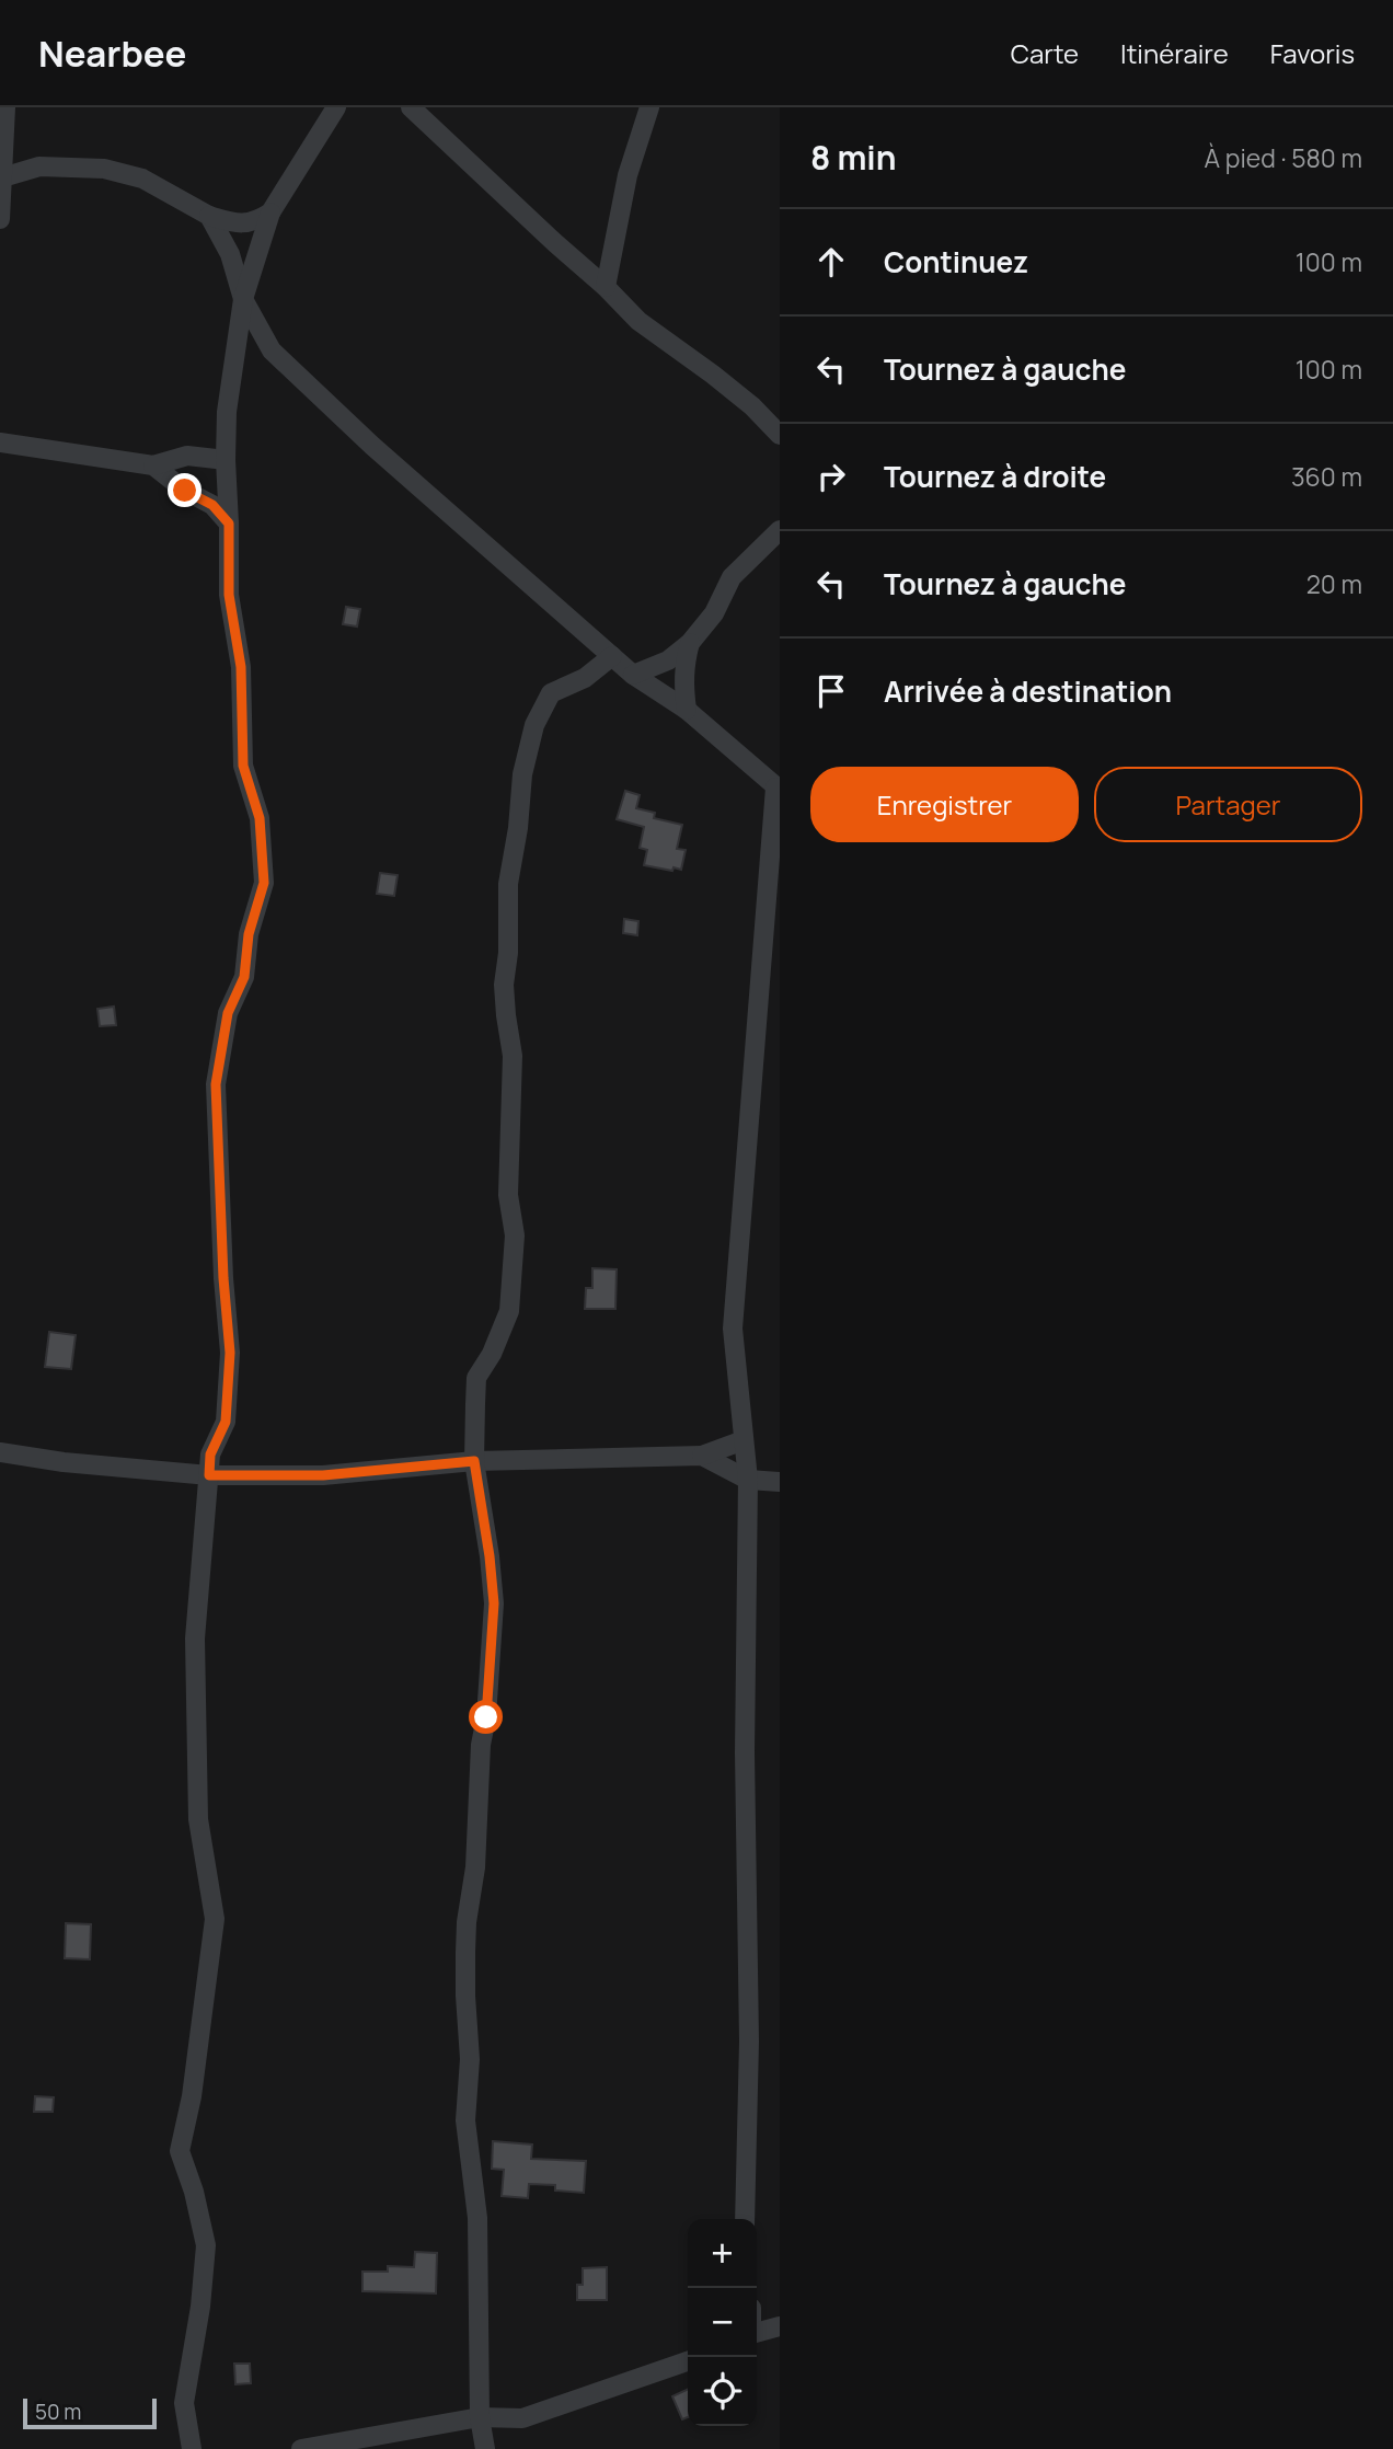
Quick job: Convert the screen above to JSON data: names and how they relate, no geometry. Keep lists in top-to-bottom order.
{
  "scale_bar": "50 m",
  "page": {
    "header": "Nearbee",
    "nav": ["Carte", "Itinéraire", "Favoris"],
    "heading": ["8 min", "À pied · 580 m"],
    "list": [
      ["Continuez", "100 m"],
      ["Tournez à gauche", "100 m"],
      ["Tournez à droite", "360 m"],
      ["Tournez à gauche", "20 m"],
      "Arrivée à destination"
    ],
    "buttons": ["Enregistrer", "Partager"],
    "map_buttons": ["+", "−"],
    "scale": "50 m"
  }
}
